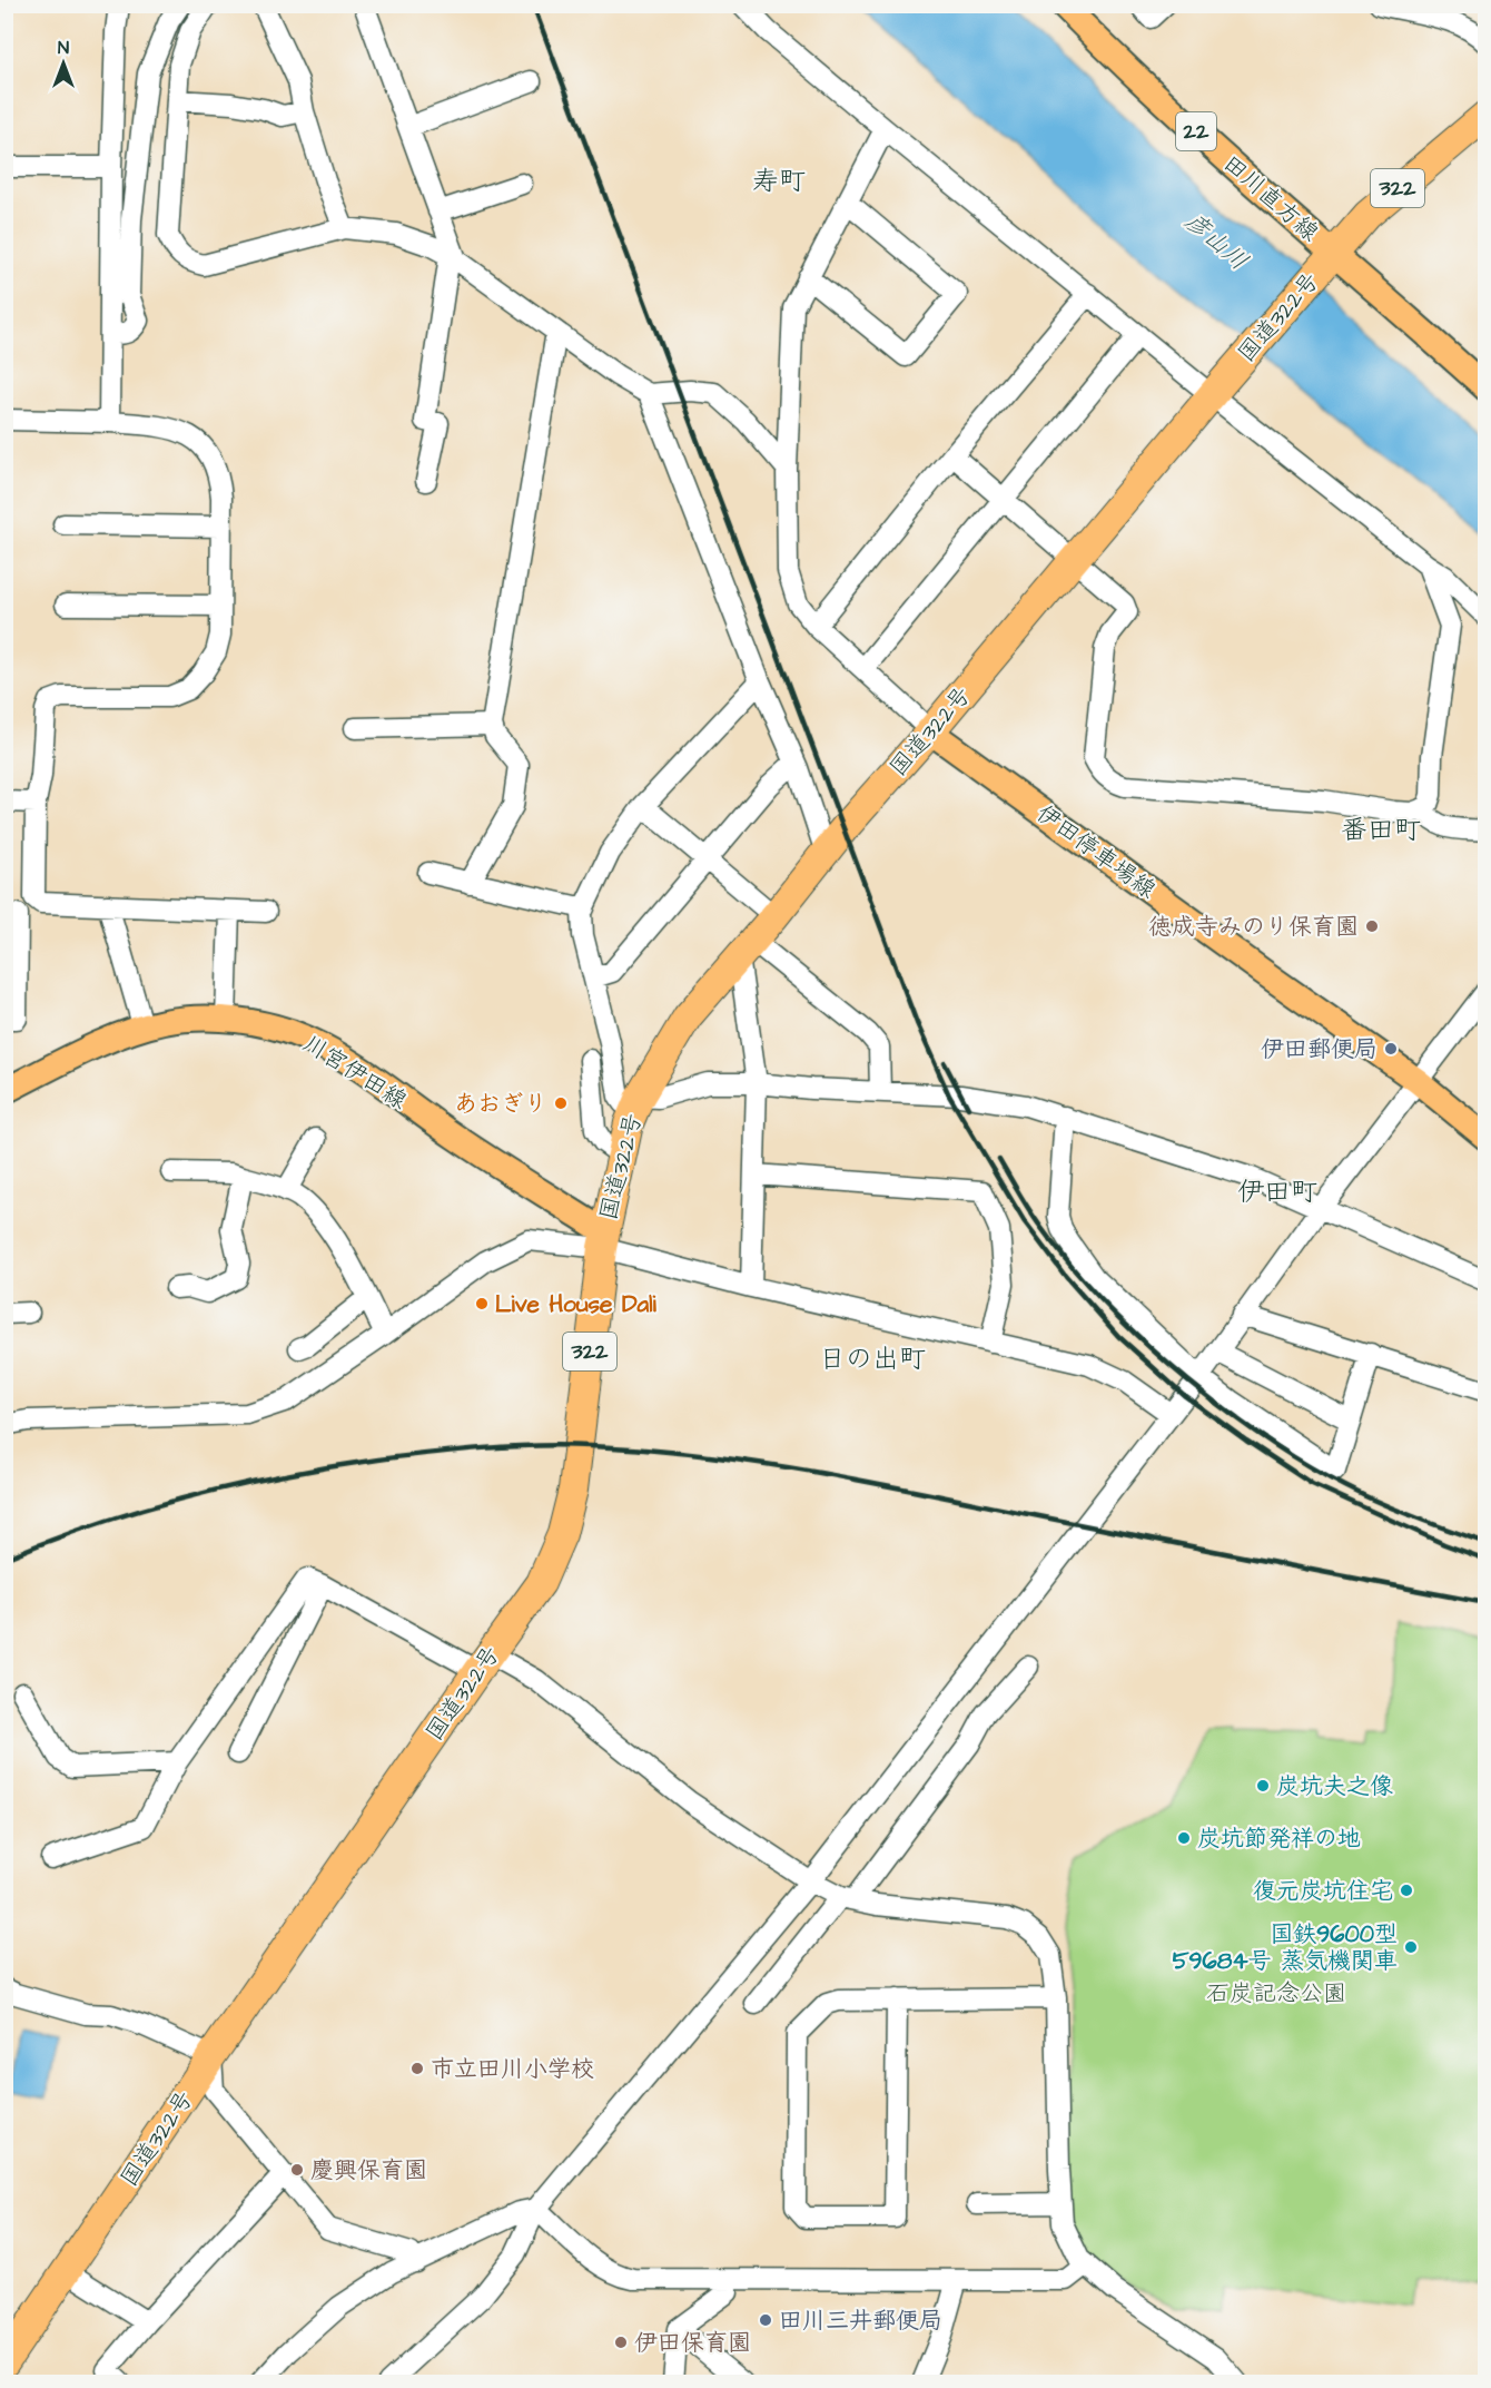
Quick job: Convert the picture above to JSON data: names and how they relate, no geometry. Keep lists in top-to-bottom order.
{
  "streets": {
    "highway": ["322", "国道322号"],
    "main road": [
      "22",
      "田川直方線",
      "伊田停車場線",
      "川宮伊田線"
    ]
  },
  "crossings": [
    ["田川直方線", "国道322号"],
    ["国道322号", "伊田停車場線"],
    ["国道322号", "川宮伊田線"]
  ],
  "districts": [
    "寿町",
    "番田町",
    "伊田町",
    "日の出町"
  ],
  "water": ["彦山川"],
  "parks": ["石炭記念公園"],
  "places": [
    "徳成寺みのり保育園",
    "伊田郵便局",
    "あおぎり",
    "Live House Dali",
    "炭坑夫之像",
    "炭坑節発祥の地",
    "復元炭坑住宅",
    "国鉄9600型 59684号 蒸気機関車",
    "市立田川小学校",
    "慶興保育園",
    "田川三井郵便局",
    "伊田保育園"
  ],
  "north": "top"
}
